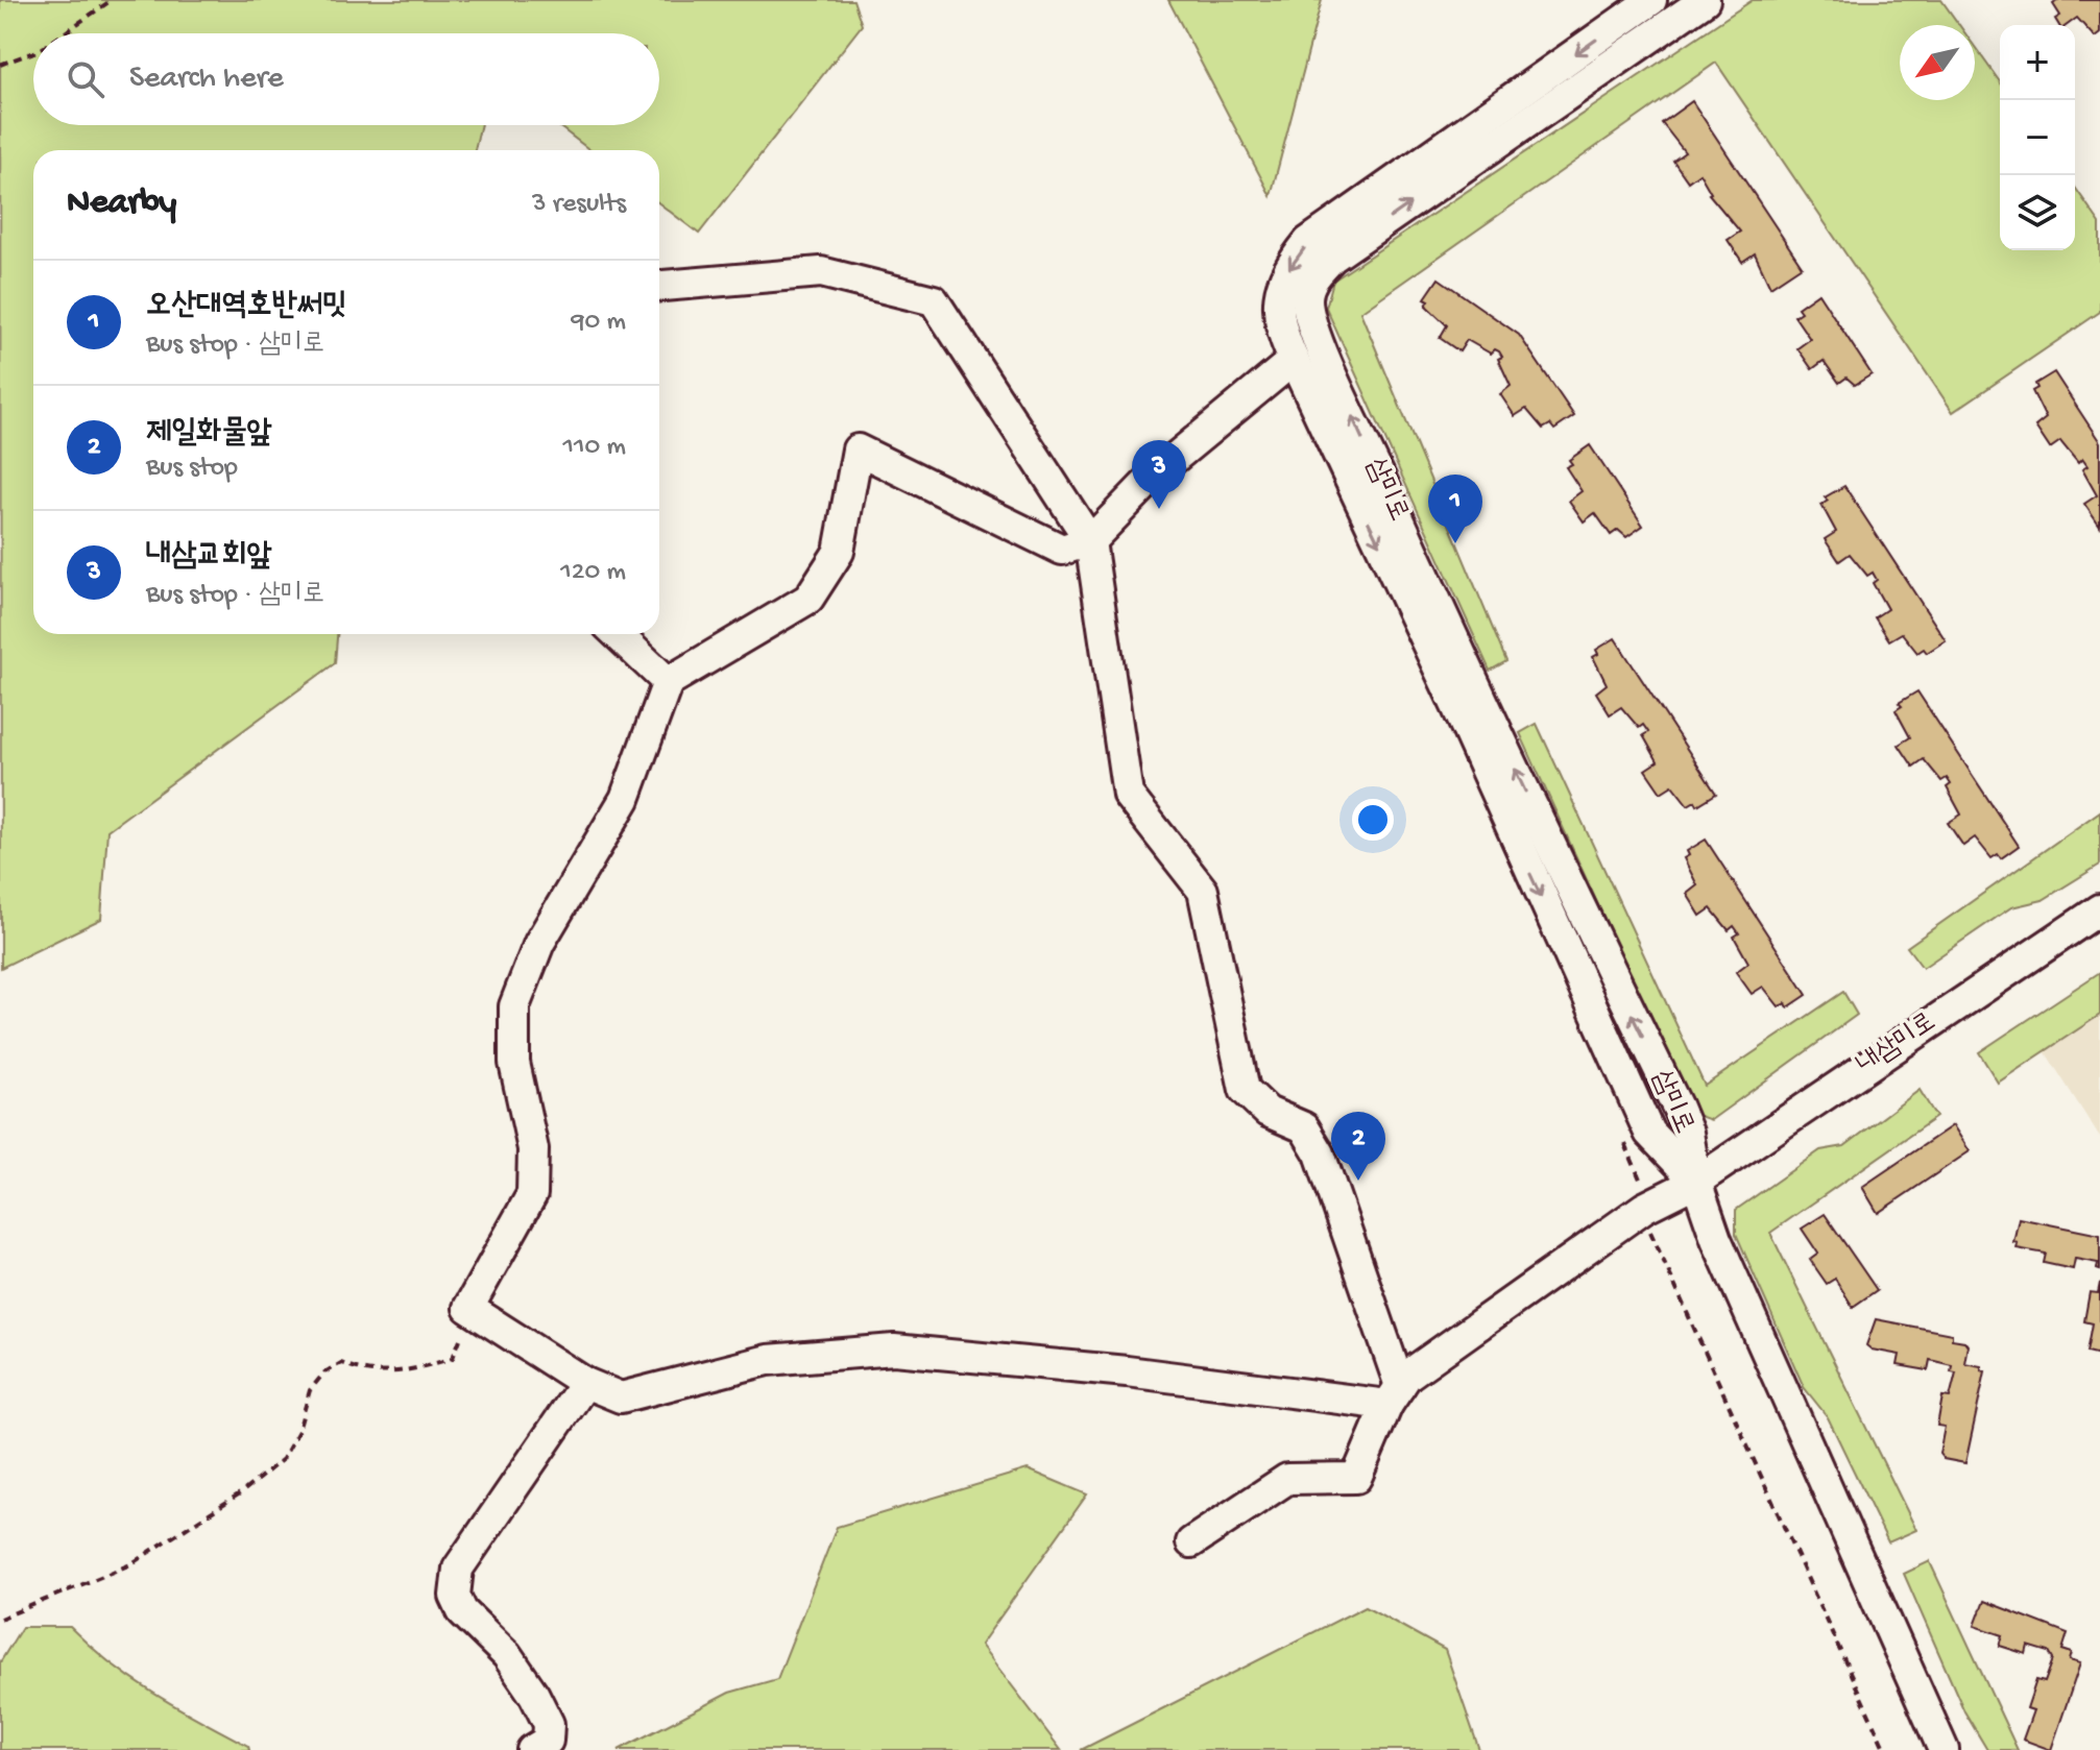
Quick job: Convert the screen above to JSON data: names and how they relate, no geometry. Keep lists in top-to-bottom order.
{
  "streets": {
    "street": ["삼미로", "내삼미로"]
  },
  "crossings": [
    ["삼미로", "내삼미로"]
  ],
  "north": "bottom left",
  "page": {
    "map_buttons": ["+", "−"],
    "search": "Search here",
    "heading": ["Nearby", "3 results"],
    "list": [
      {
        "mark": "1",
        "name": "오산대역호반써밋",
        "note": "Bus stop · 삼미로",
        "value": "90 m"
      },
      {
        "mark": "2",
        "name": "제일화물앞",
        "note": "Bus stop",
        "value": "110 m"
      },
      {
        "mark": "3",
        "name": "내삼교회앞",
        "note": "Bus stop · 삼미로",
        "value": "120 m"
      }
    ],
    "pins": ["3", "1", "2"]
  }
}
